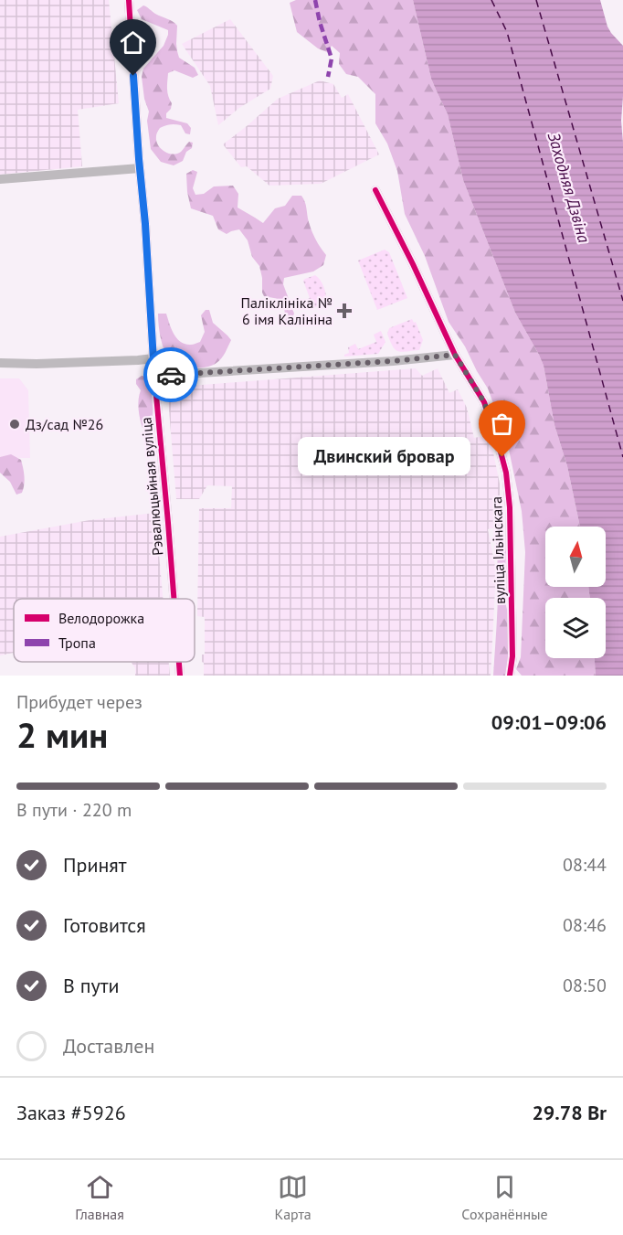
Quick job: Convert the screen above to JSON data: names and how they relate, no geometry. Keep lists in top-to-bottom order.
{
  "streets": {
    "street": ["Рэвалюцыйная вуліца", "вуліца Ільінскага"]
  },
  "water": ["Заходняя Дзвіна"],
  "places": {
    "health": ["Паліклініка № 6 імя Калініна"],
    "other": ["Дз/сад №26", "Двинский бровар"]
  },
  "legend": ["Велодорожка", "Тропа"],
  "north": "top",
  "page": {
    "bubble": "Двинский бровар",
    "heading": ["2 мин", "Прибудет через", "09:01–09:06"],
    "panel": ["Заказ #5926", "29.78 Br"],
    "bar": "В пути · 220 m",
    "list": [
      ["Принят", "08:44"],
      ["Готовится", "08:46"],
      ["В пути", "08:50"],
      "Доставлен"
    ],
    "tabs": ["Главная", "Карта", "Сохранённые"]
  }
}
